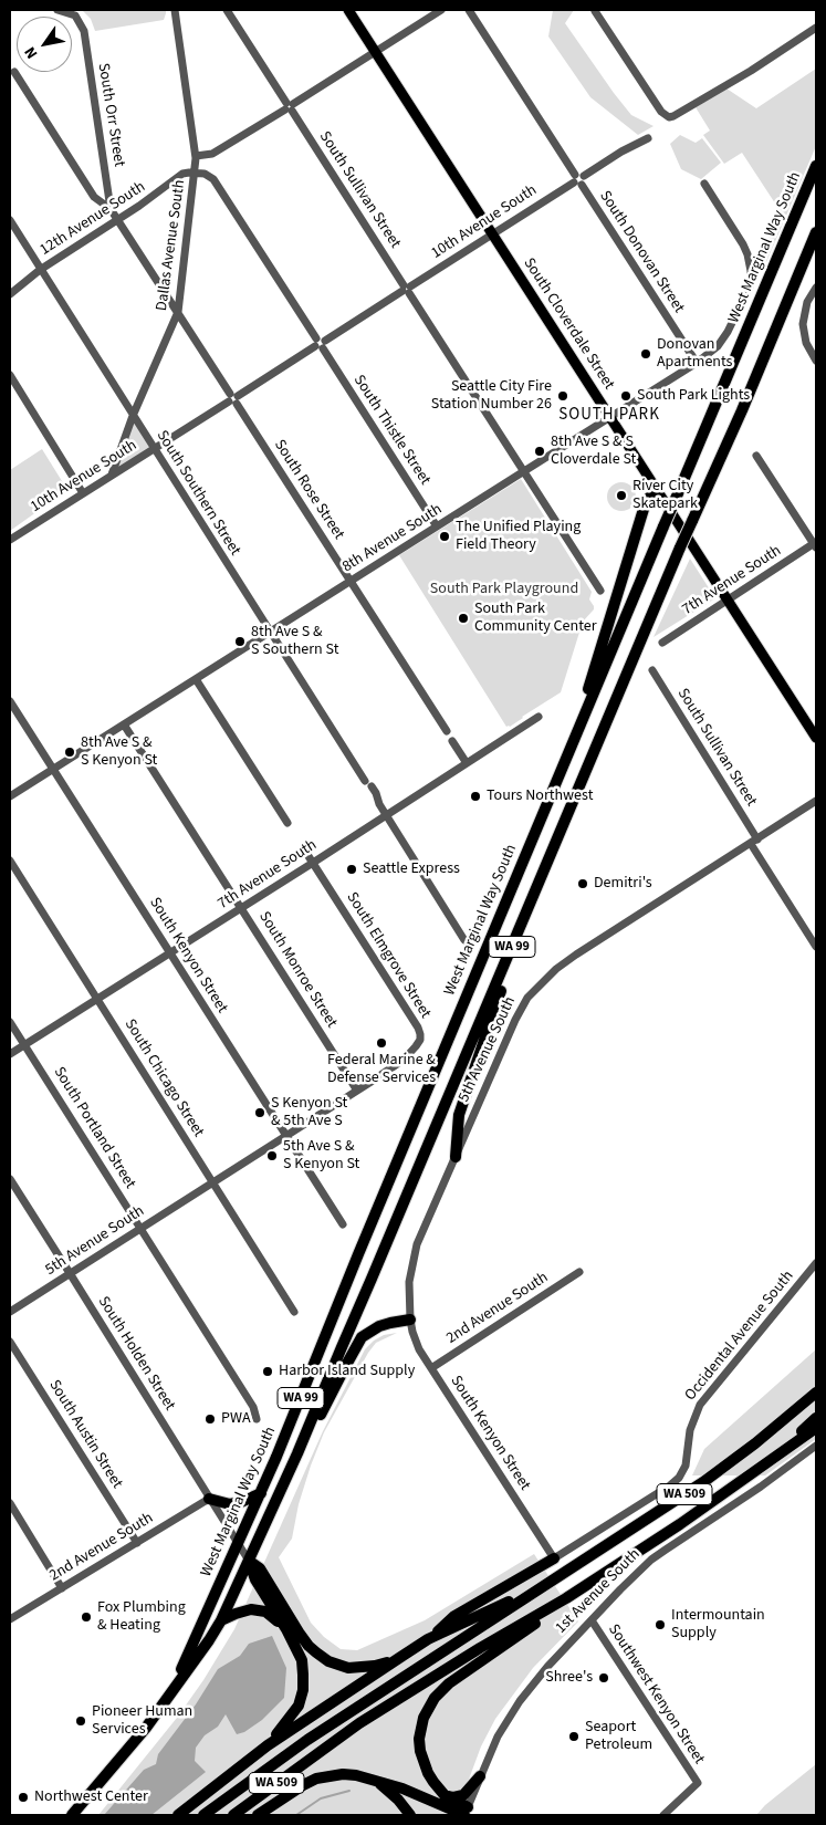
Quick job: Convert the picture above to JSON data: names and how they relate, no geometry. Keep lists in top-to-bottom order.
{
  "streets": {
    "highway": ["West Marginal Way South", "WA 99", "WA 509"],
    "main road": ["South Cloverdale Street"],
    "street": [
      "South Orr Street",
      "South Sullivan Street",
      "12th Avenue South",
      "10th Avenue South",
      "Dallas Avenue South",
      "South Donovan Street",
      "South Thistle Street",
      "South Rose Street",
      "South Southern Street",
      "8th Avenue South",
      "7th Avenue South",
      "South Kenyon Street",
      "South Elmgrove Street",
      "South Monroe Street",
      "5th Avenue South",
      "South Chicago Street",
      "South Portland Street",
      "2nd Avenue South",
      "Occidental Avenue South",
      "South Holden Street",
      "South Austin Street",
      "1st Avenue South",
      "Southwest Kenyon Street"
    ]
  },
  "crossings": [
    ["South Orr Street", "12th Avenue South"],
    ["South Orr Street", "South Rose Street"],
    ["South Sullivan Street", "10th Avenue South"],
    ["South Sullivan Street", "8th Avenue South"],
    ["South Sullivan Street", "5th Avenue South"],
    ["12th Avenue South", "Dallas Avenue South"],
    ["12th Avenue South", "South Thistle Street"],
    ["12th Avenue South", "South Rose Street"],
    ["12th Avenue South", "South Southern Street"],
    ["10th Avenue South", "Dallas Avenue South"],
    ["10th Avenue South", "South Donovan Street"],
    ["10th Avenue South", "South Cloverdale Street"],
    ["10th Avenue South", "South Thistle Street"],
    ["10th Avenue South", "South Rose Street"],
    ["10th Avenue South", "South Southern Street"],
    ["Dallas Avenue South", "South Thistle Street"],
    ["Dallas Avenue South", "South Rose Street"],
    ["Dallas Avenue South", "South Southern Street"],
    ["West Marginal Way South", "South Holden Street"],
    ["South Donovan Street", "8th Avenue South"],
    ["South Cloverdale Street", "8th Avenue South"],
    ["South Cloverdale Street", "7th Avenue South"],
    ["South Thistle Street", "8th Avenue South"],
    ["South Rose Street", "8th Avenue South"],
    ["South Southern Street", "8th Avenue South"],
    ["South Southern Street", "7th Avenue South"],
    ["8th Avenue South", "South Kenyon Street"],
    ["8th Avenue South", "South Monroe Street"],
    ["7th Avenue South", "South Kenyon Street"],
    ["7th Avenue South", "South Elmgrove Street"],
    ["7th Avenue South", "South Monroe Street"],
    ["7th Avenue South", "South Chicago Street"],
    ["7th Avenue South", "South Portland Street"],
    ["South Kenyon Street", "5th Avenue South"],
    ["South Kenyon Street", "2nd Avenue South"],
    ["South Kenyon Street", "Occidental Avenue South"],
    ["South Elmgrove Street", "5th Avenue South"],
    ["South Monroe Street", "5th Avenue South"],
    ["5th Avenue South", "South Chicago Street"],
    ["5th Avenue South", "South Portland Street"],
    ["5th Avenue South", "South Holden Street"],
    ["2nd Avenue South", "South Holden Street"],
    ["2nd Avenue South", "South Austin Street"],
    ["1st Avenue South", "Southwest Kenyon Street"]
  ],
  "districts": ["SOUTH PARK"],
  "parks": ["South Park Playground"],
  "places": [
    "Donovan Apartments",
    "Seattle City Fire Station Number 26",
    "South Park Lights",
    "8th Ave S & S Cloverdale St",
    "River City Skatepark",
    "The Unified Playing Field Theory",
    "South Park Community Center",
    "8th Ave S & S Southern St",
    "8th Ave S & S Kenyon St",
    "Tours Northwest",
    "Seattle Express",
    "Demitri's",
    "Federal Marine & Defense Services",
    "S Kenyon St & 5th Ave S",
    "5th Ave S & S Kenyon St",
    "Harbor Island Supply",
    "PWA",
    "Fox Plumbing & Heating",
    "Intermountain Supply",
    "Shree's",
    "Pioneer Human Services",
    "Seaport Petroleum",
    "Northwest Center"
  ],
  "north": "bottom left"
}
